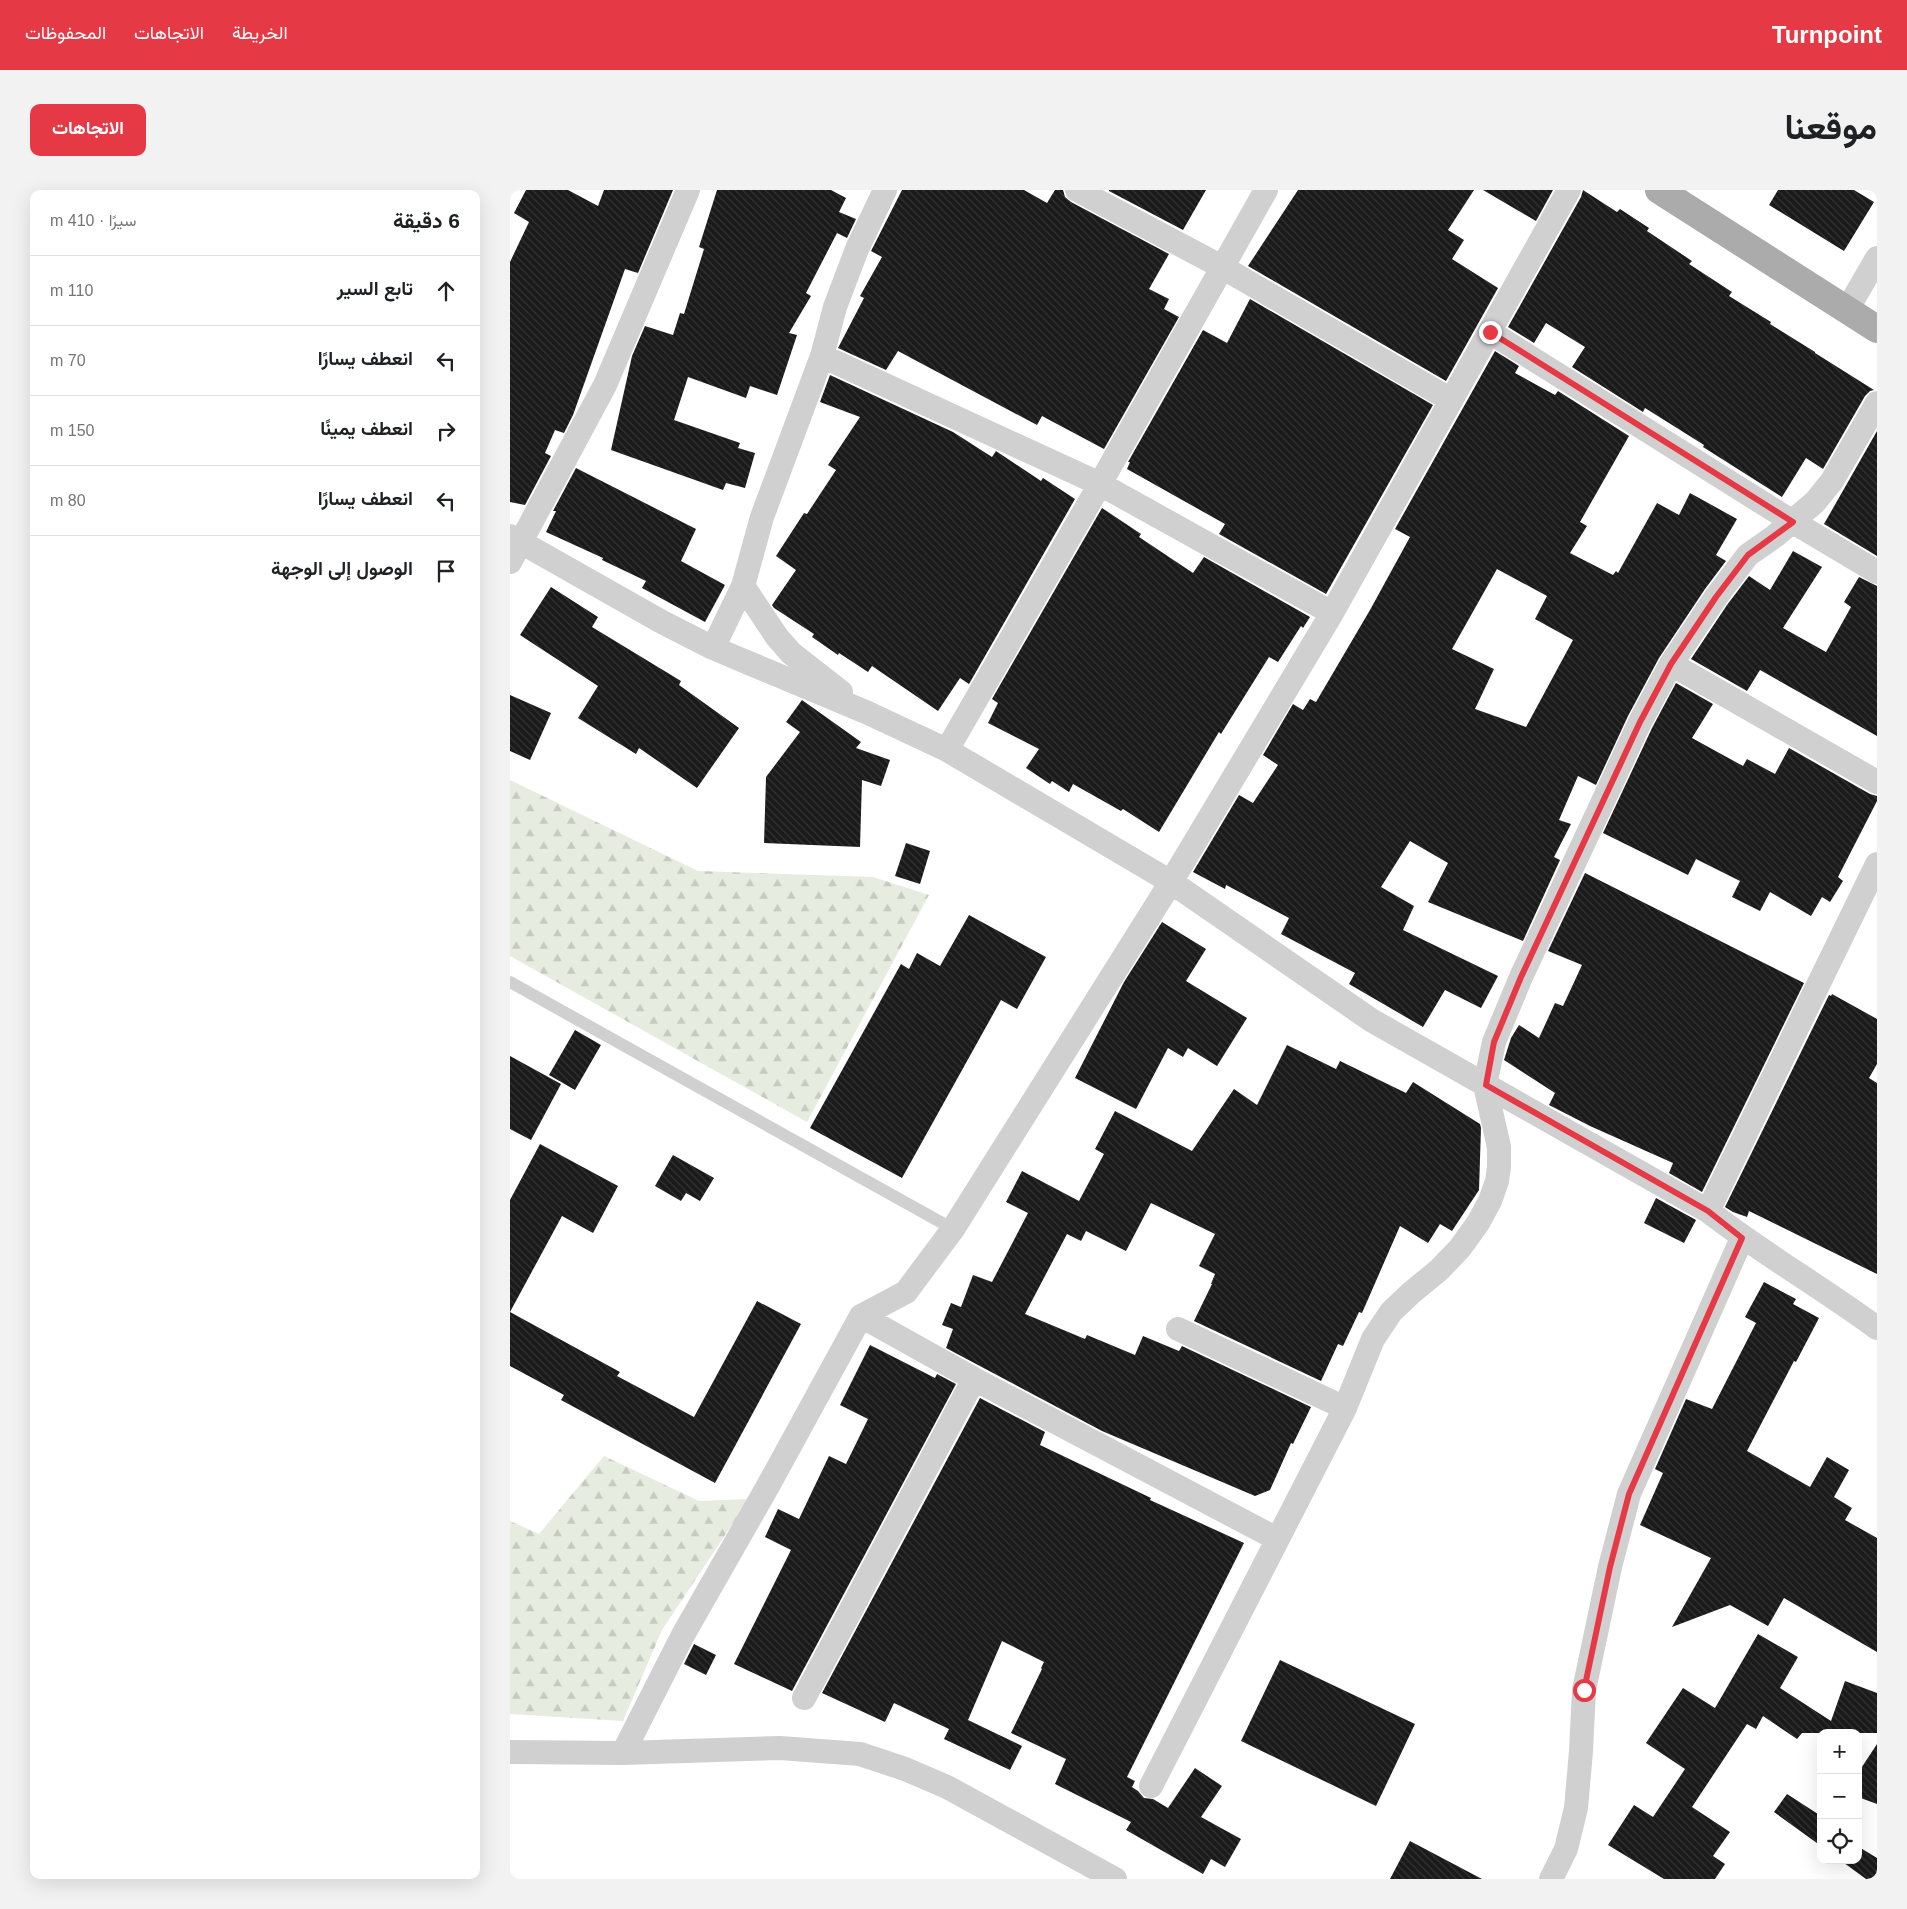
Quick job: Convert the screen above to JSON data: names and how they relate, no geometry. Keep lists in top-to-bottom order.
{
  "page": {
    "header": "Turnpoint",
    "nav": ["الخريطة", "الاتجاهات", "المحفوظات"],
    "title": "موقعنا",
    "buttons": "الاتجاهات",
    "heading": ["6 دقيقة", "سيرًا · 410 m"],
    "list": [
      ["تابع السير", "110 m"],
      ["انعطف يسارًا", "70 m"],
      ["انعطف يمينًا", "150 m"],
      ["انعطف يسارًا", "80 m"],
      "الوصول إلى الوجهة"
    ],
    "map_buttons": ["+", "−"]
  }
}
